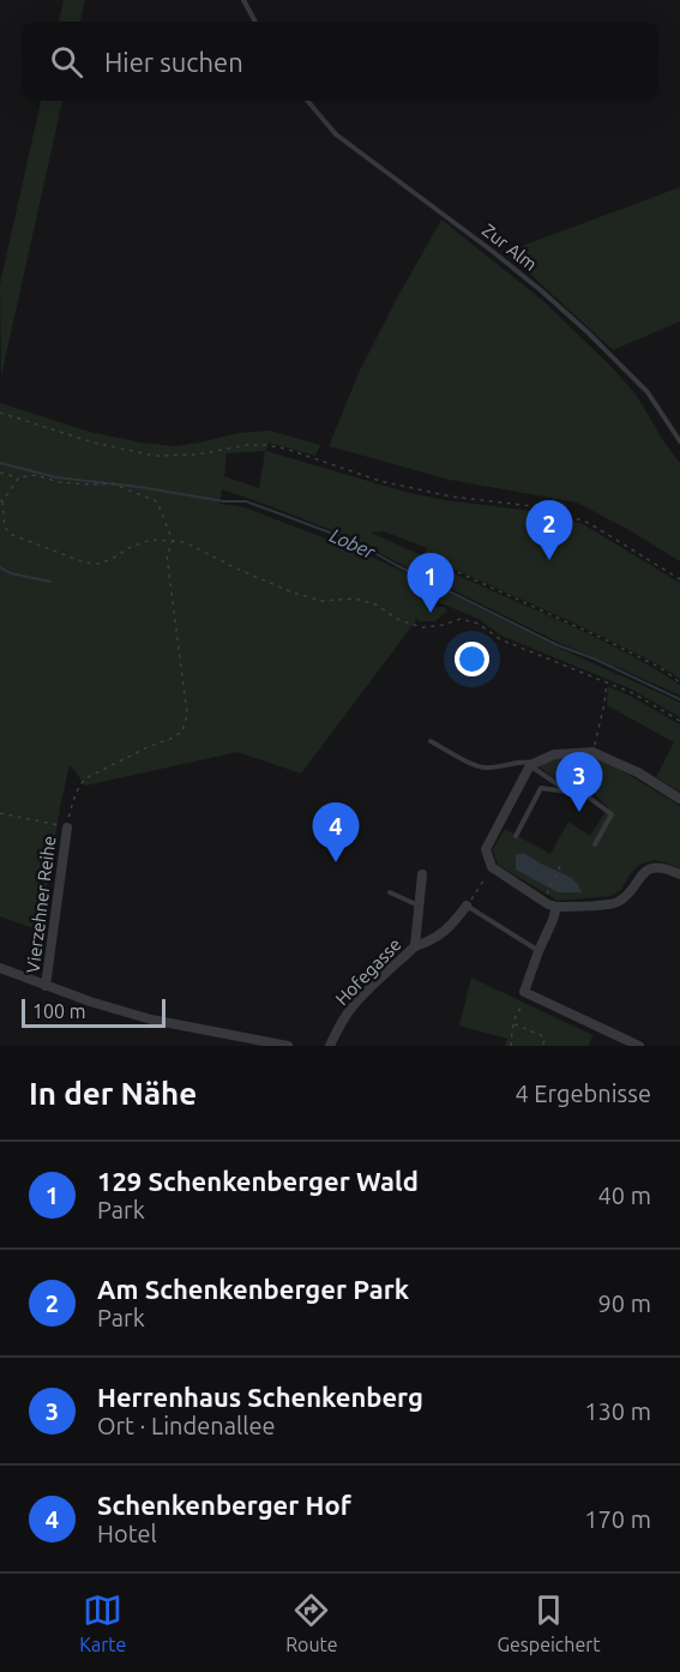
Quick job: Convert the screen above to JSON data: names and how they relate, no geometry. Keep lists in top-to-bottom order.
{
  "streets": {
    "street": ["Vierzehner Reihe", "Hofegasse"],
    "lane": ["Zur Alm"]
  },
  "water": ["Lober"],
  "scale_bar": "100 m",
  "page": {
    "search": "Hier suchen",
    "pins": [
      "2",
      "1",
      "3",
      "4"
    ],
    "scale": "100 m",
    "heading": ["In der Nähe", "4 Ergebnisse"],
    "list": [
      {
        "mark": "1",
        "name": "129 Schenkenberger Wald",
        "note": "Park",
        "value": "40 m"
      },
      {
        "mark": "2",
        "name": "Am Schenkenberger Park",
        "note": "Park",
        "value": "90 m"
      },
      {
        "mark": "3",
        "name": "Herrenhaus Schenkenberg",
        "note": "Ort · Lindenallee",
        "value": "130 m"
      },
      {
        "mark": "4",
        "name": "Schenkenberger Hof",
        "note": "Hotel",
        "value": "170 m"
      }
    ],
    "nav": ["Karte", "Route", "Gespeichert"]
  }
}
